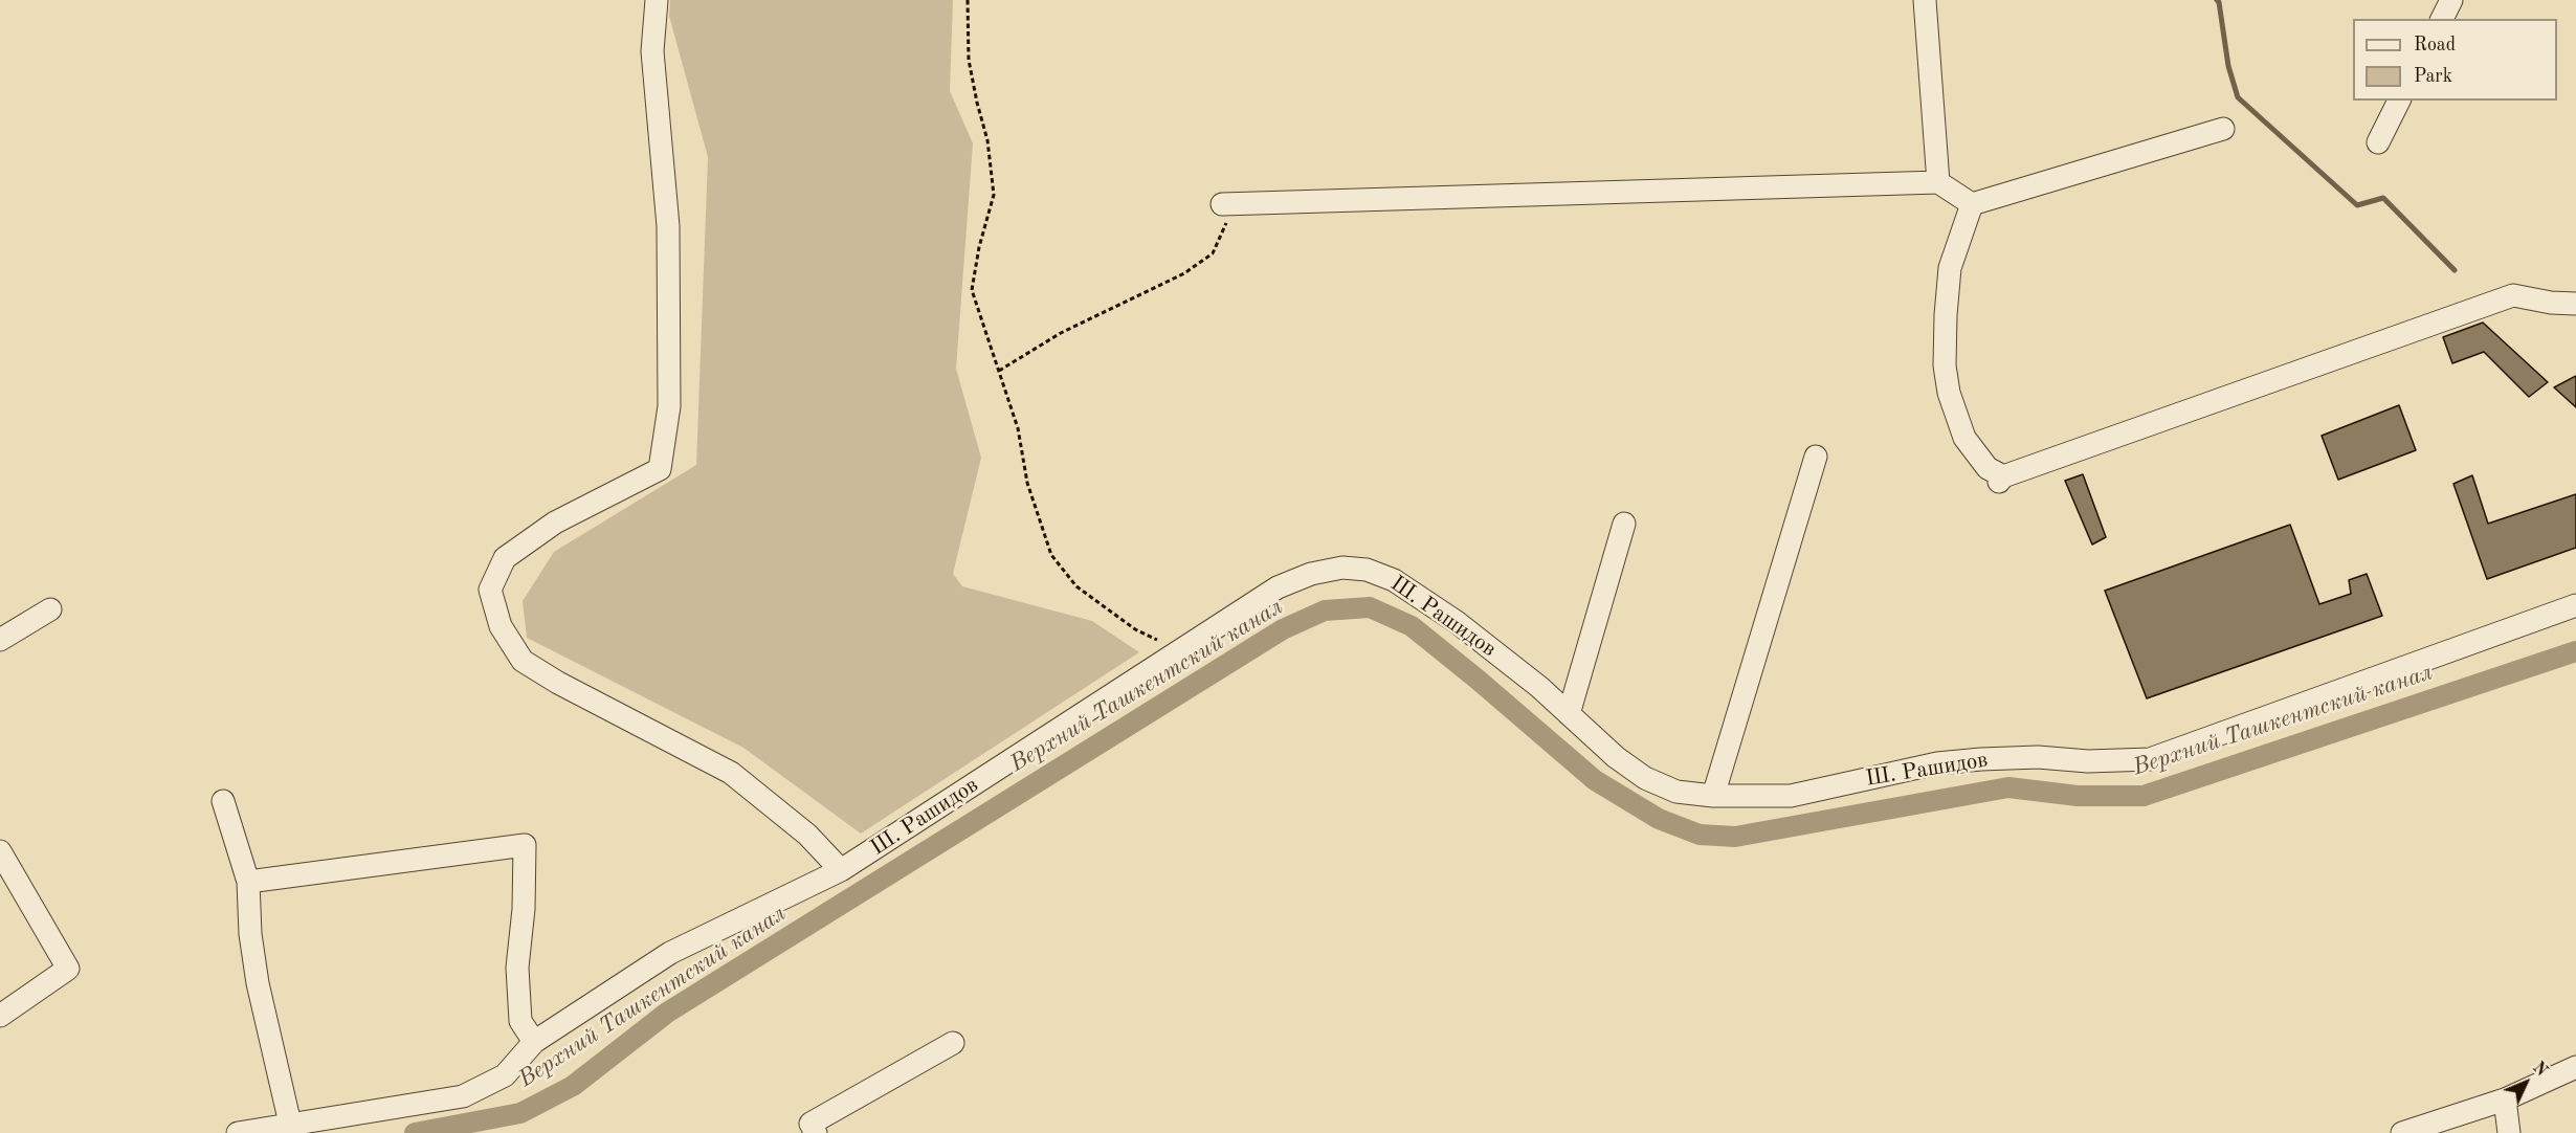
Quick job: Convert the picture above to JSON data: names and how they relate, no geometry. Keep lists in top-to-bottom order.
{
  "streets": {
    "street": ["Ш. Рашидов"]
  },
  "water": ["Верхний Ташкентский канал"],
  "legend": ["Road", "Park"],
  "north": "top right"
}
